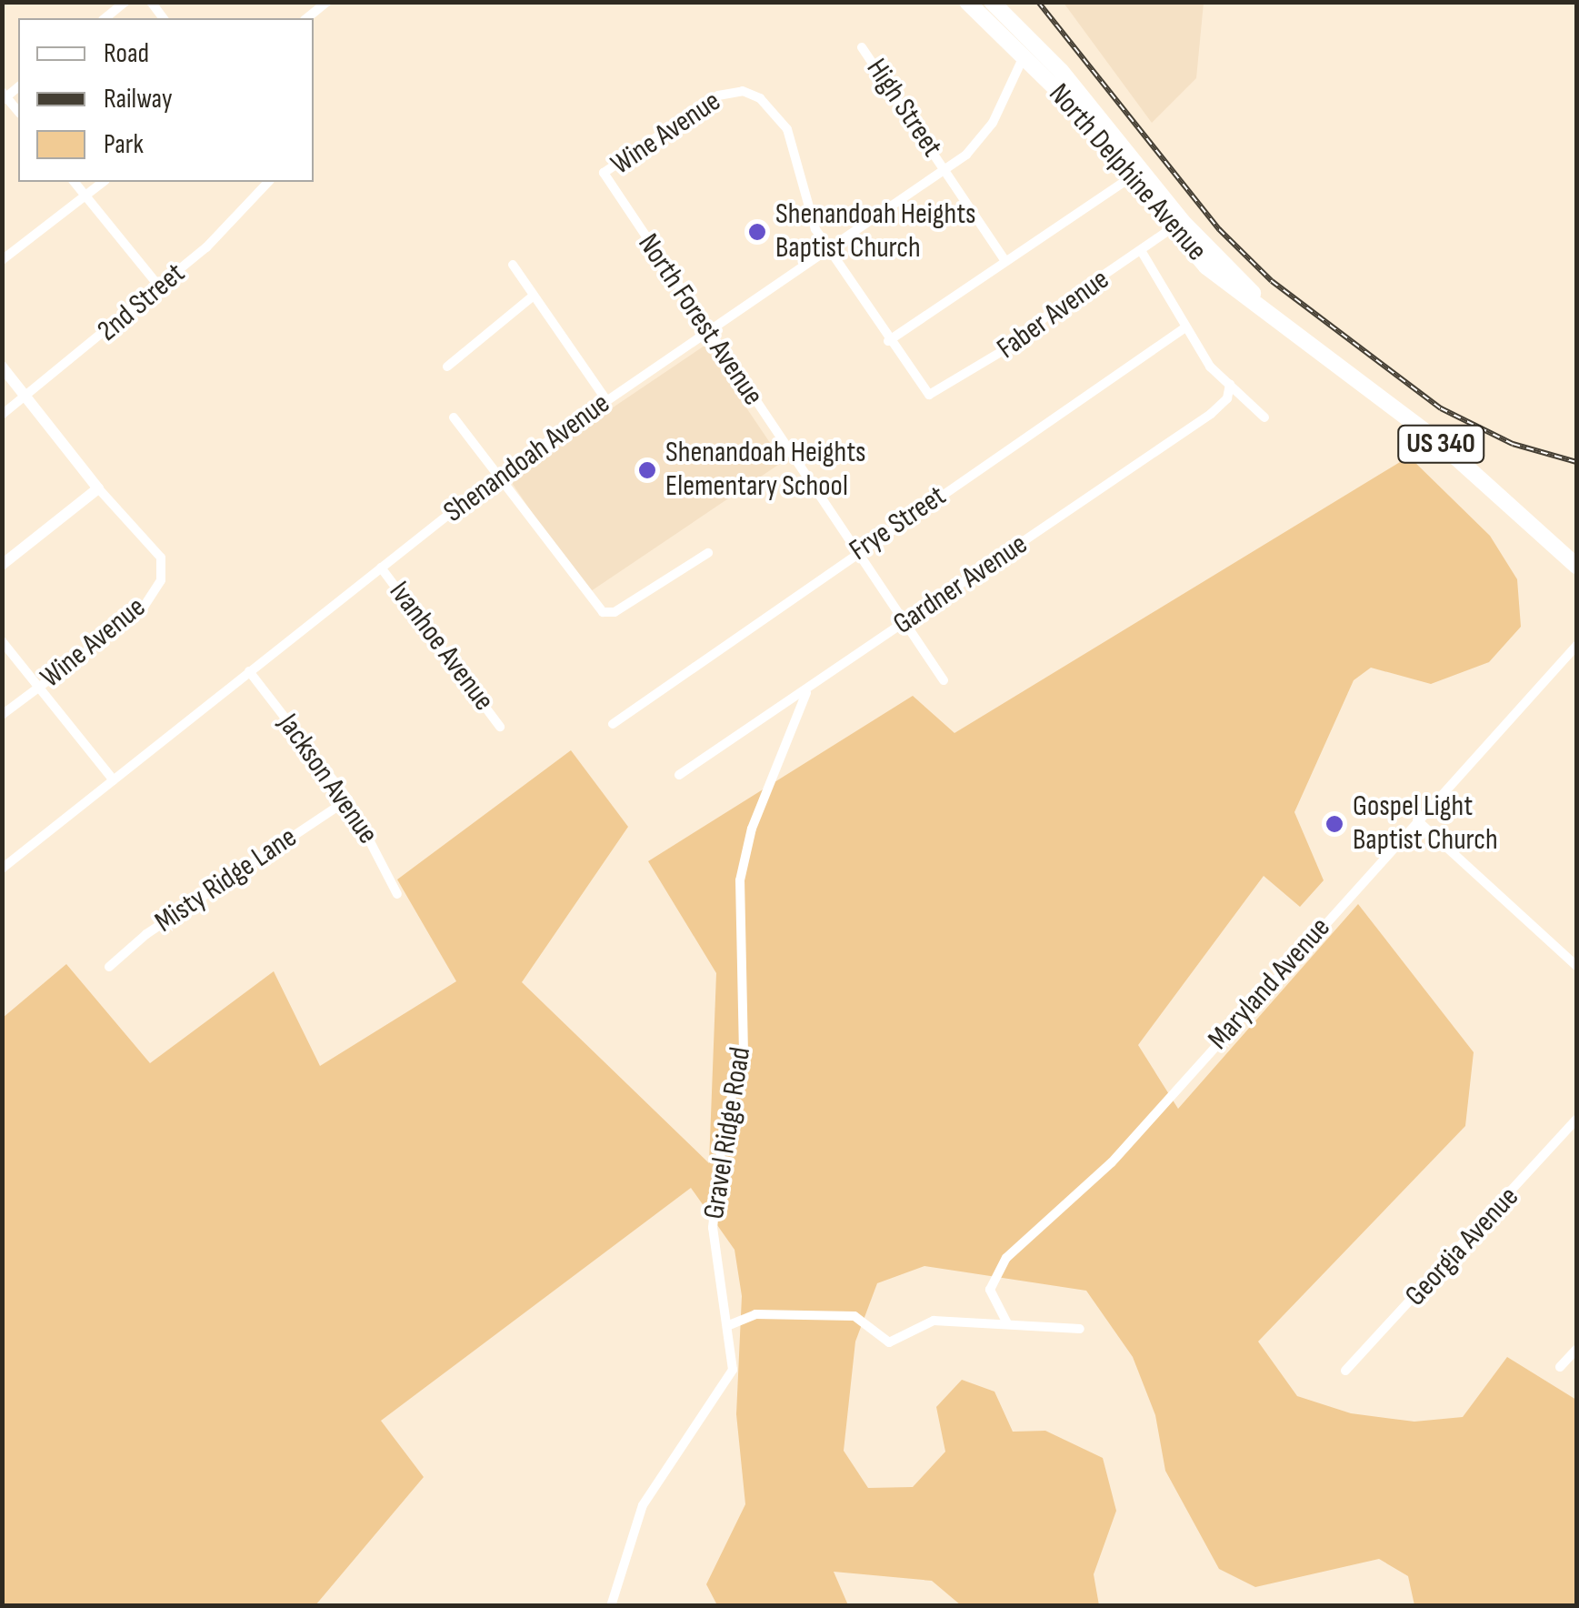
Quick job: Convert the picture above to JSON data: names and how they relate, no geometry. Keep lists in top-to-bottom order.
{
  "streets": {
    "main road": ["North Delphine Avenue", "US 340"],
    "street": [
      "High Street",
      "Wine Avenue",
      "2nd Street",
      "Faber Avenue",
      "North Forest Avenue",
      "Shenandoah Avenue",
      "Frye Street",
      "Gardner Avenue",
      "Ivanhoe Avenue",
      "Jackson Avenue",
      "Misty Ridge Lane",
      "Maryland Avenue",
      "Gravel Ridge Road",
      "Georgia Avenue"
    ]
  },
  "crossings": [
    ["High Street", "Shenandoah Avenue"],
    ["Wine Avenue", "North Forest Avenue"],
    ["Wine Avenue", "Shenandoah Avenue"],
    ["North Delphine Avenue", "Faber Avenue"],
    ["North Delphine Avenue", "Shenandoah Avenue"],
    ["North Forest Avenue", "Shenandoah Avenue"],
    ["North Forest Avenue", "Frye Street"],
    ["North Forest Avenue", "Gardner Avenue"],
    ["Shenandoah Avenue", "Ivanhoe Avenue"],
    ["Shenandoah Avenue", "Jackson Avenue"],
    ["Gardner Avenue", "Gravel Ridge Road"],
    ["Jackson Avenue", "Misty Ridge Lane"]
  ],
  "places": ["Shenandoah Heights Baptist Church", "Shenandoah Heights Elementary School", "Gospel Light Baptist Church"],
  "legend": ["Road", "Railway", "Park"]
}
